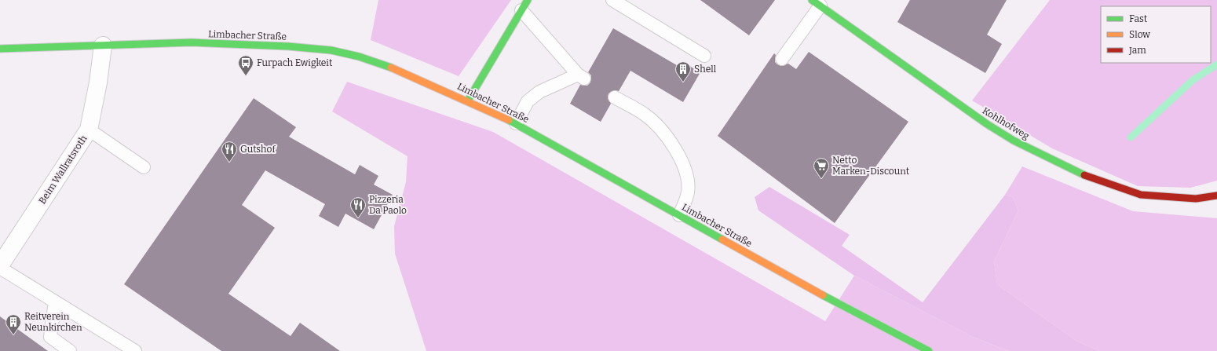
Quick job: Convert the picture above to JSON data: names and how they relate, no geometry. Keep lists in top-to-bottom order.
{
  "streets": {
    "main road": ["Limbacher Straße", "Kohlhofweg"],
    "street": ["Beim Wallratsroth"]
  },
  "crossings": [
    ["Limbacher Straße", "Beim Wallratsroth"]
  ],
  "places": {
    "bus stop": ["Furpach Ewigkeit"],
    "building": ["Shell", "Reitverein Neunkirchen"],
    "restaurant": ["Gutshof", "Pizzeria Da Paolo"],
    "supermarket": ["Netto Marken-Discount"]
  },
  "legend": ["Fast", "Slow", "Jam"]
}
